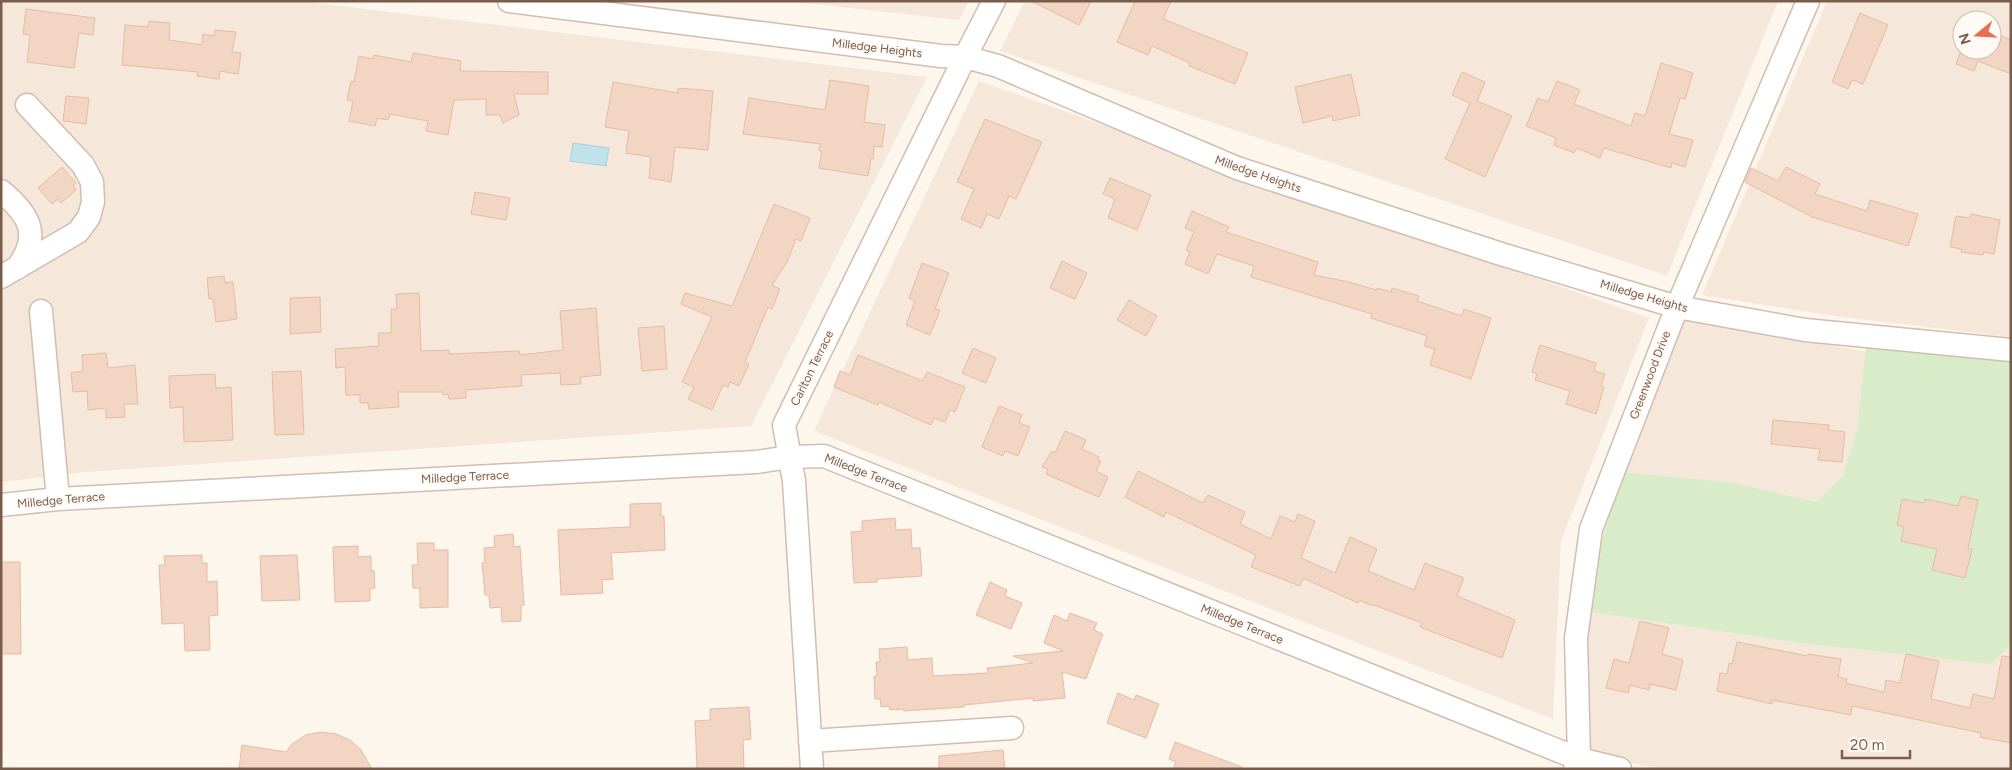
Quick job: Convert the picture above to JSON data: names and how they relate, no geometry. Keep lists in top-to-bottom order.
{
  "streets": {
    "street": [
      "Milledge Heights",
      "Carlton Terrace",
      "Greenwood Drive",
      "Milledge Terrace"
    ]
  },
  "crossings": [
    ["Milledge Heights", "Carlton Terrace"],
    ["Milledge Heights", "Greenwood Drive"],
    ["Carlton Terrace", "Milledge Terrace"],
    ["Greenwood Drive", "Milledge Terrace"]
  ],
  "scale_bar": "20 m",
  "north": "left"
}
